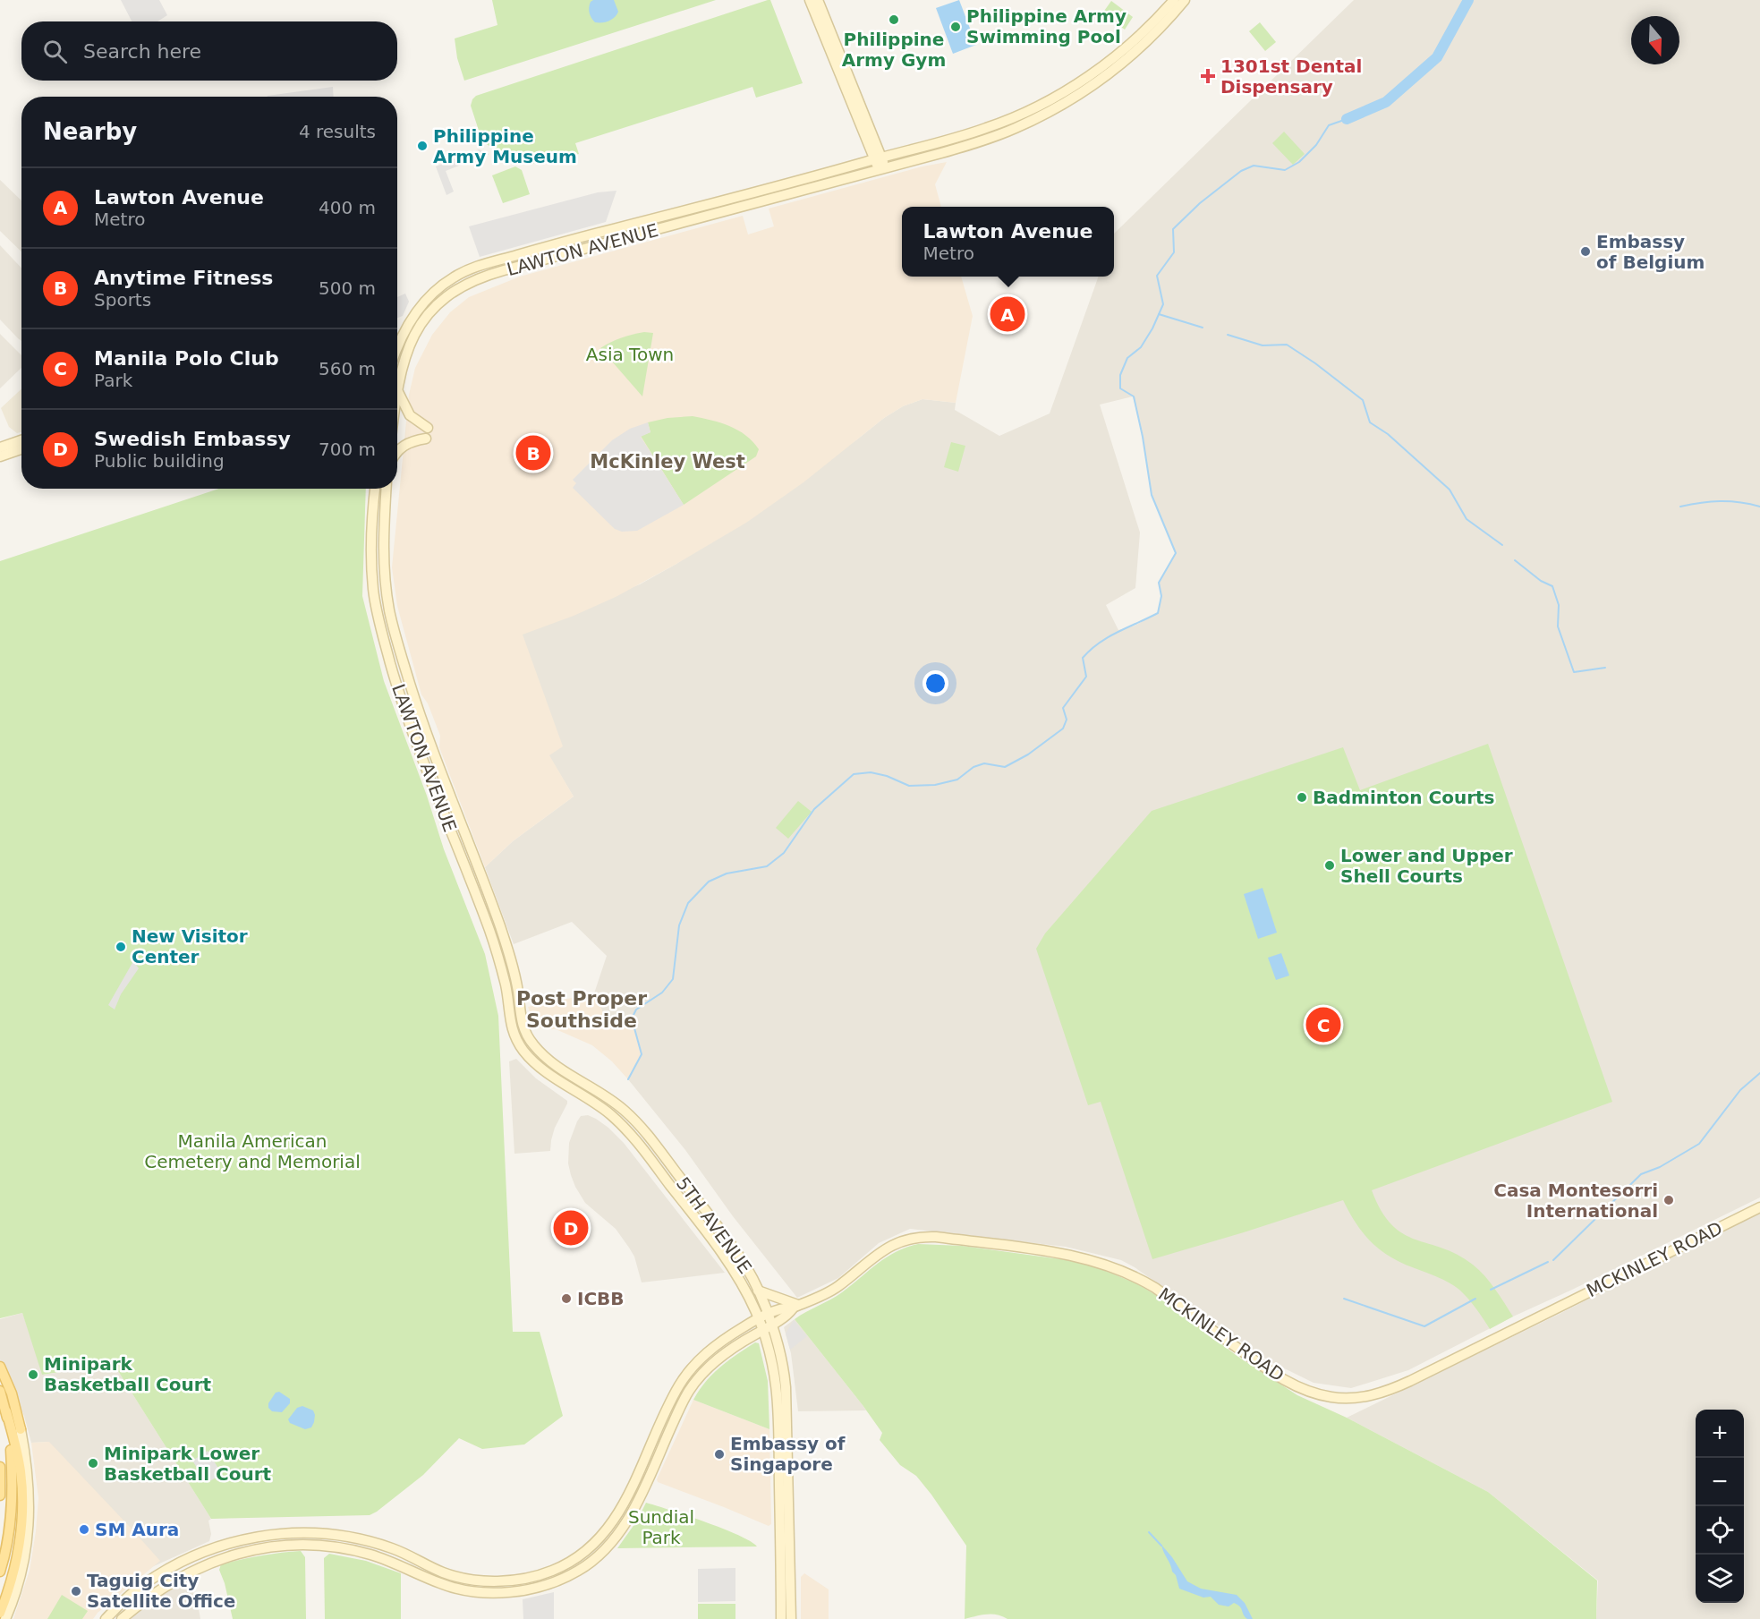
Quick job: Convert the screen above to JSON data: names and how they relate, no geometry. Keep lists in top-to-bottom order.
{
  "streets": {
    "main road": ["LAWTON AVENUE", "5TH AVENUE", "MCKINLEY ROAD"]
  },
  "crossings": [
    ["LAWTON AVENUE", "5TH AVENUE"],
    ["5TH AVENUE", "MCKINLEY ROAD"]
  ],
  "districts": ["McKinley West", "Post Proper Southside"],
  "parks": ["Asia Town", "Manila American Cemetery and Memorial", "Sundial Park"],
  "places": {
    "other": [
      "Philippine Army Gym",
      "Philippine Army Swimming Pool",
      "Philippine Army Museum",
      "Embassy of Belgium",
      "Badminton Courts",
      "Lower and Upper Shell Courts",
      "New Visitor Center",
      "Casa Montesorri International",
      "ICBB",
      "Minipark Basketball Court",
      "Embassy of Singapore",
      "Minipark Lower Basketball Court",
      "SM Aura",
      "Taguig City Satellite Office"
    ],
    "health": ["1301st Dental Dispensary"]
  },
  "north": "bottom",
  "page": {
    "search": "Search here",
    "heading": ["Nearby", "4 results"],
    "list": [
      {
        "mark": "A",
        "name": "Lawton Avenue",
        "note": "Metro",
        "value": "400 m"
      },
      {
        "mark": "B",
        "name": "Anytime Fitness",
        "note": "Sports",
        "value": "500 m"
      },
      {
        "mark": "C",
        "name": "Manila Polo Club",
        "note": "Park",
        "value": "560 m"
      },
      {
        "mark": "D",
        "name": "Swedish Embassy",
        "note": "Public building",
        "value": "700 m"
      }
    ],
    "popup": ["Lawton Avenue", "Metro"],
    "pins": [
      "A",
      "B",
      "C",
      "D"
    ],
    "map_buttons": ["+", "−"]
  }
}
